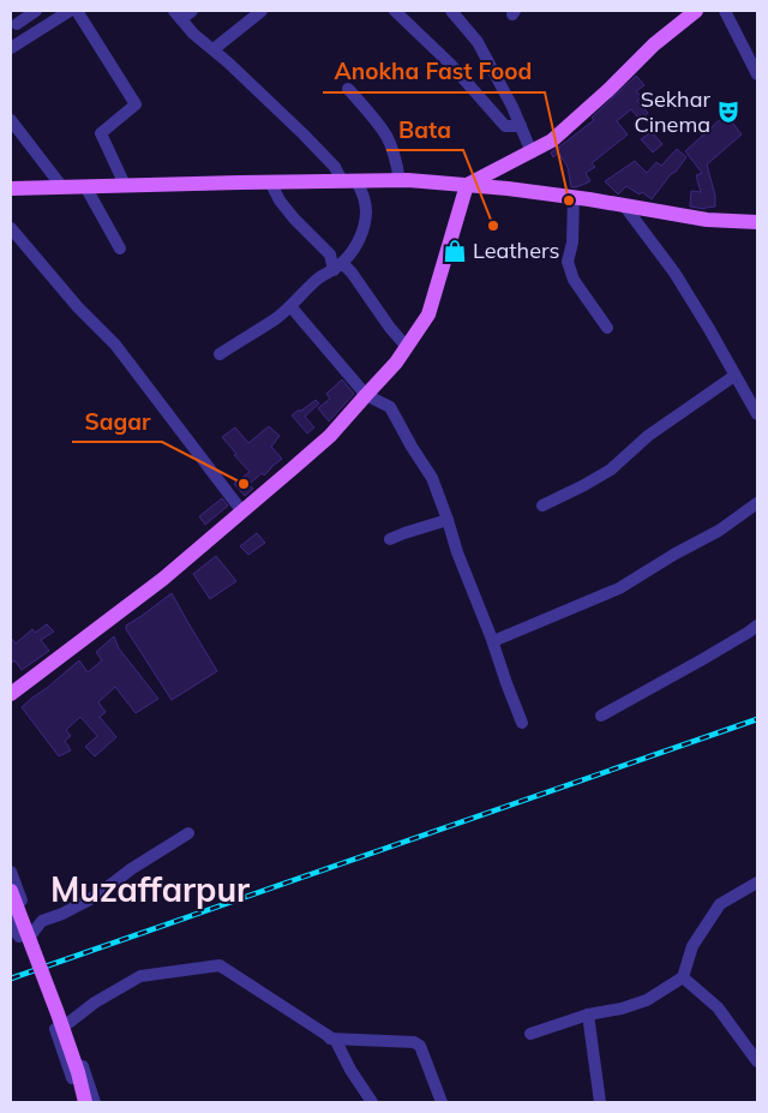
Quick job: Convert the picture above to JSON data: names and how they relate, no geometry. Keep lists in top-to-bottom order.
{
  "districts": ["Muzaffarpur"],
  "places": {
    "theatre": ["Sekhar Cinema"],
    "other": ["Anokha Fast Food", "Bata", "Sagar"],
    "shop": ["Leathers"]
  }
}
